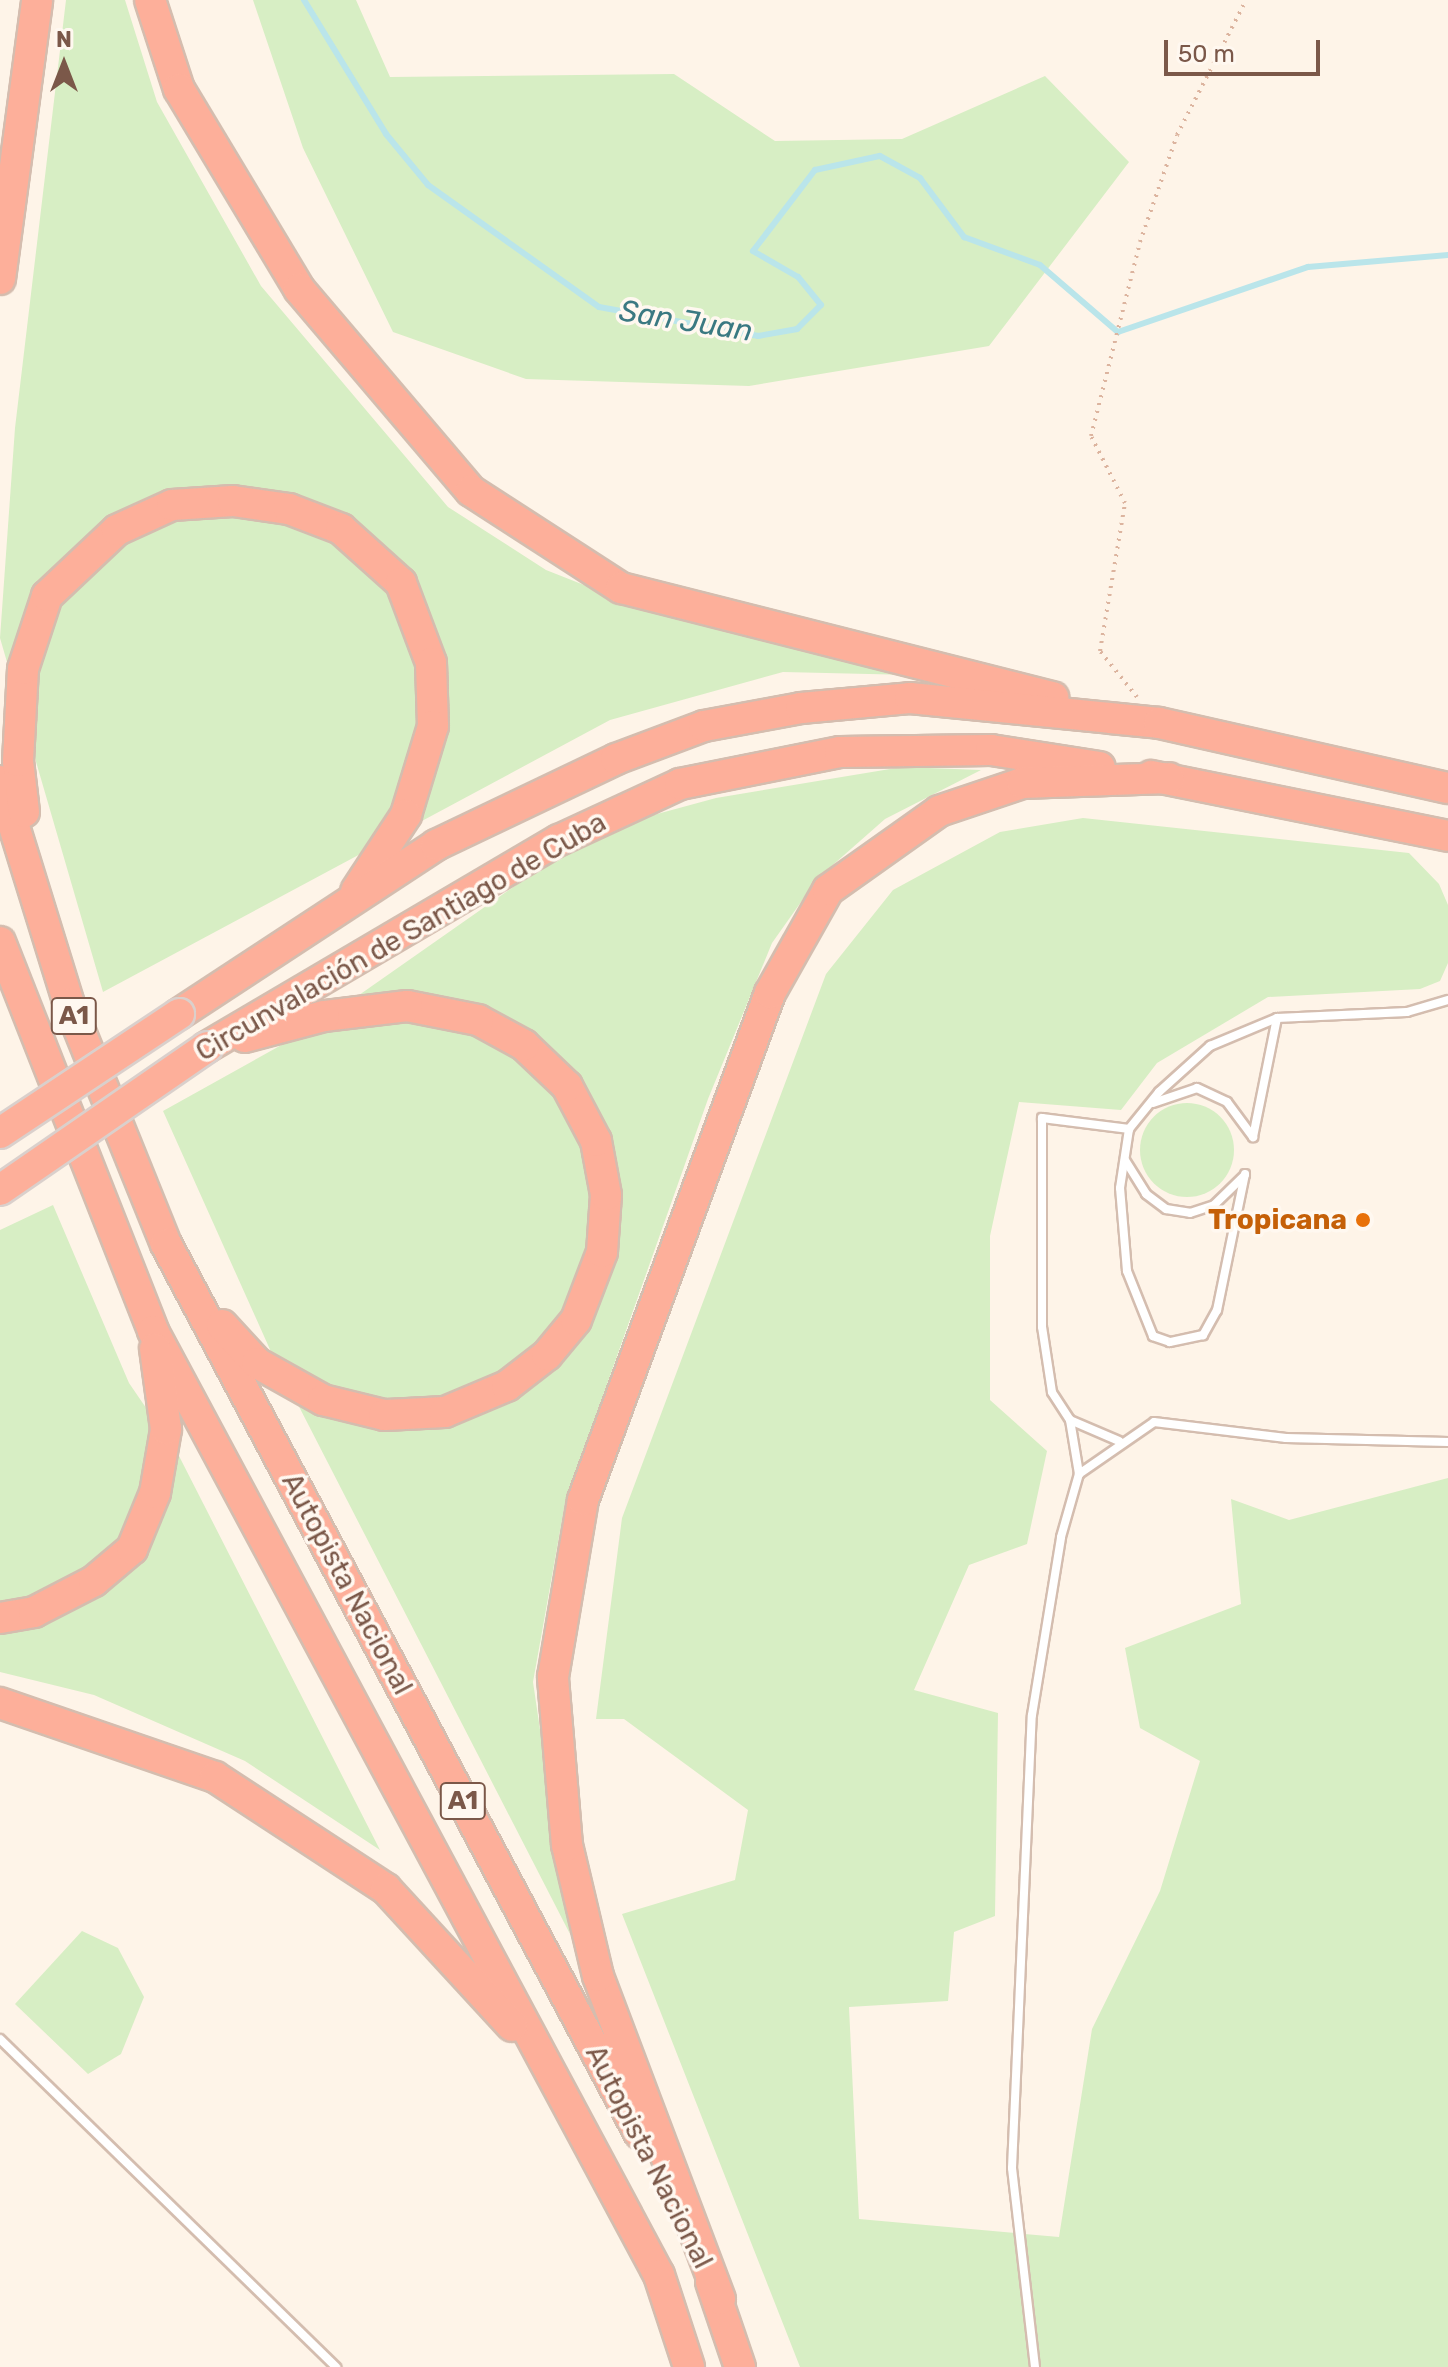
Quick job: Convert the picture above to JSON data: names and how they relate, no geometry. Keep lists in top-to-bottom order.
{
  "streets": {
    "highway": ["Circunvalación de Santiago de Cuba", "A1", "Autopista Nacional"]
  },
  "water": ["San Juan"],
  "places": ["Tropicana"],
  "scale_bar": "50 m",
  "north": "top"
}
